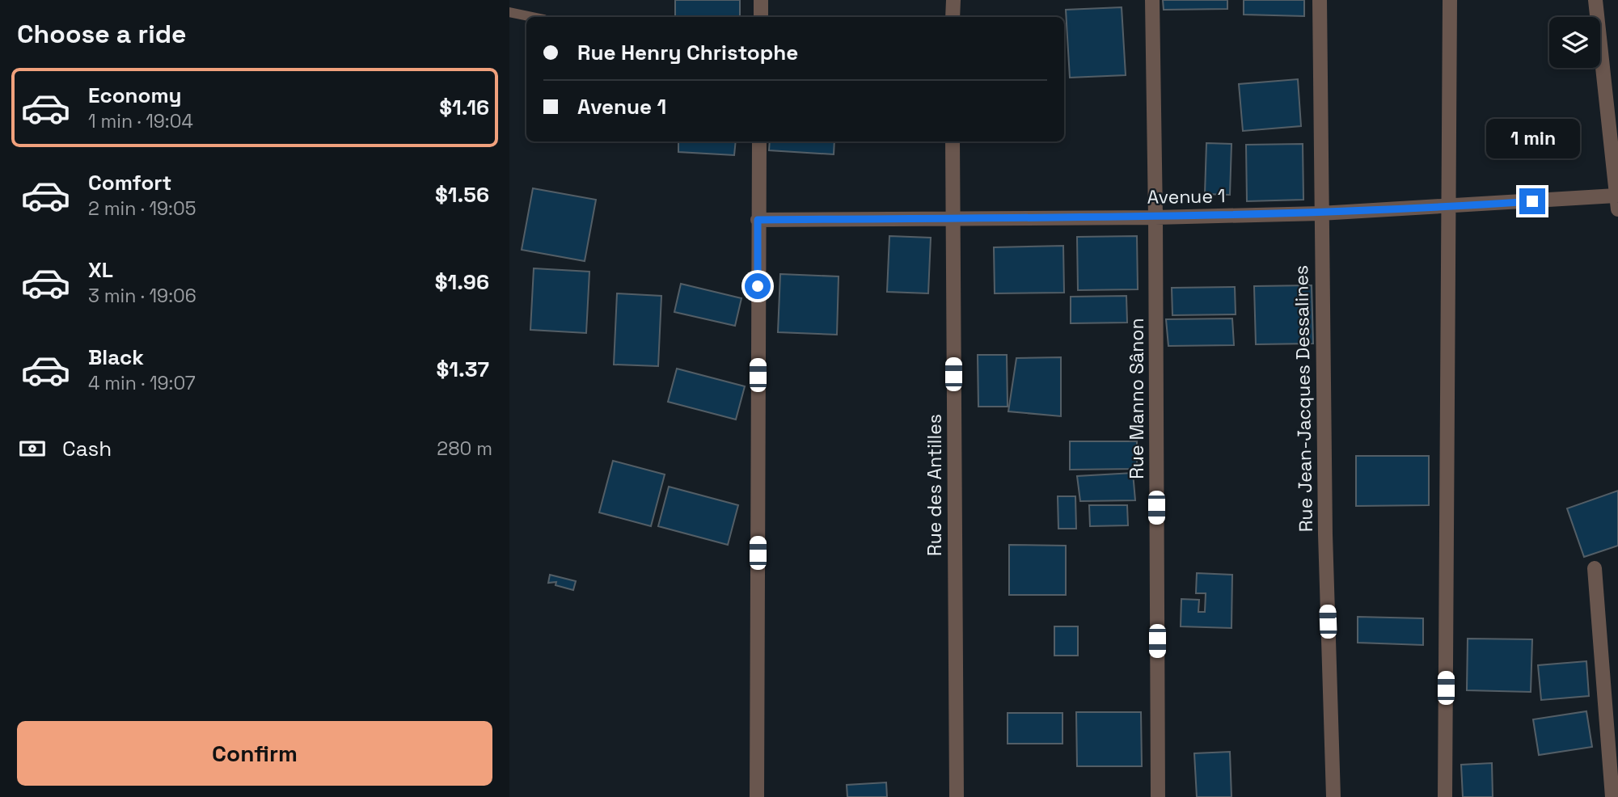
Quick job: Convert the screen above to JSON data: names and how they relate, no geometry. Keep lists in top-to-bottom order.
{
  "streets": {
    "street": [
      "Avenue 1",
      "Rue Manno Sânon",
      "Rue Jean-Jacques Dessalines",
      "Rue des Antilles"
    ]
  },
  "crossings": [
    ["Avenue 1", "Rue Manno Sânon"],
    ["Avenue 1", "Rue Jean-Jacques Dessalines"],
    ["Avenue 1", "Rue des Antilles"]
  ],
  "page": {
    "heading": "Choose a ride",
    "banner": ["Rue Henry Christophe", "Avenue 1"],
    "list": [
      {
        "name": "Economy",
        "note": "1 min · 19:04",
        "value": "$1.16"
      },
      {
        "name": "Comfort",
        "note": "2 min · 19:05",
        "value": "$1.56"
      },
      {
        "name": "XL",
        "note": "3 min · 19:06",
        "value": "$1.96"
      },
      {
        "name": "Black",
        "note": "4 min · 19:07",
        "value": "$1.37"
      }
    ],
    "bubble": "1 min",
    "pay": ["Cash", "280 m"],
    "buttons": "Confirm"
  }
}
